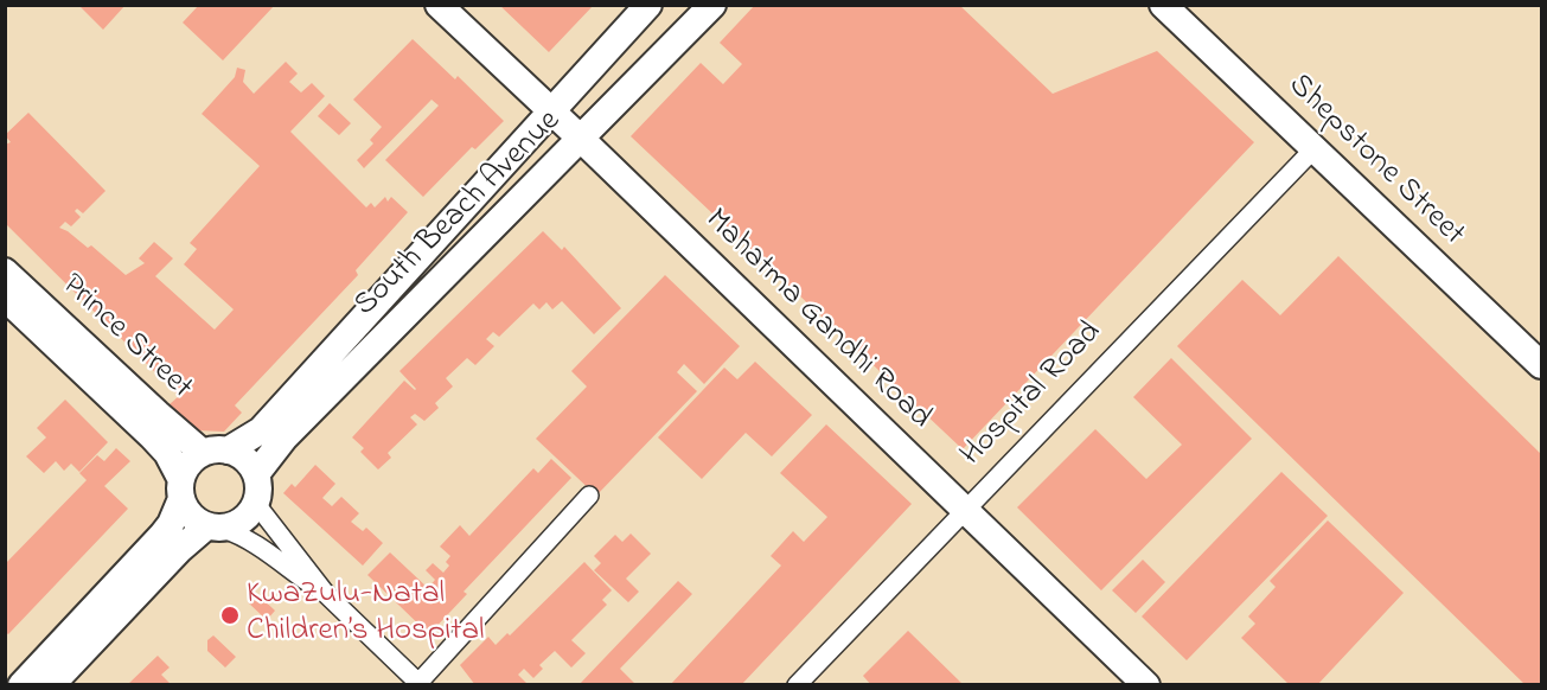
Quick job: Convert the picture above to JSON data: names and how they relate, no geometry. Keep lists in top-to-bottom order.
{
  "streets": {
    "street": [
      "Shepstone Street",
      "South Beach Avenue",
      "Mahatma Gandhi Road",
      "Prince Street",
      "Hospital Road"
    ]
  },
  "crossings": [
    ["Shepstone Street", "Hospital Road"],
    ["South Beach Avenue", "Mahatma Gandhi Road"],
    ["South Beach Avenue", "Prince Street"],
    ["Mahatma Gandhi Road", "Hospital Road"]
  ],
  "places": ["KwaZulu-Natal Children’s Hospital"]
}
